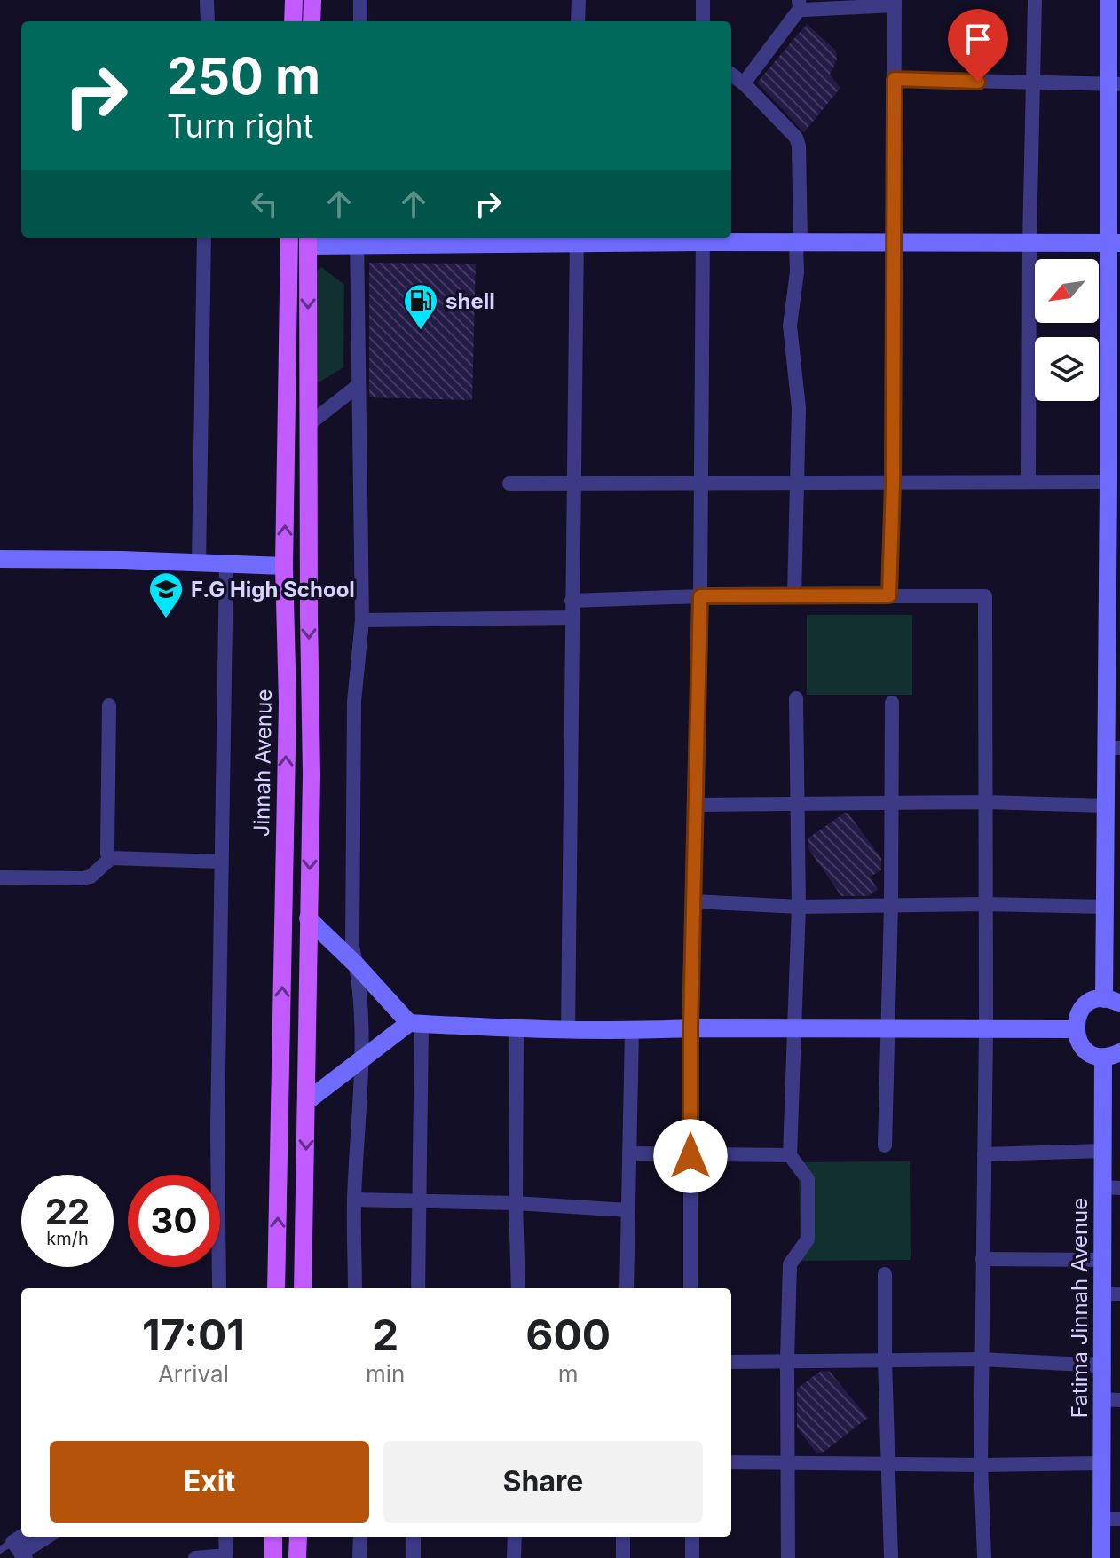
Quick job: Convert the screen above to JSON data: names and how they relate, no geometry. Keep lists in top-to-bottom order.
{
  "streets": {
    "main road": ["Jinnah Avenue"],
    "street": ["Fatima Jinnah Avenue"]
  },
  "places": {
    "fuel station": ["shell"],
    "school or university": ["F.G High School"]
  },
  "north": "bottom left",
  "page": {
    "turn": ["250 m", "Turn right"],
    "speed": "22 km/h",
    "limit": "30",
    "eta": [
      "17:01",
      "Arrival",
      "2",
      "min",
      "600",
      "m"
    ],
    "buttons": ["Exit", "Share"]
  }
}
